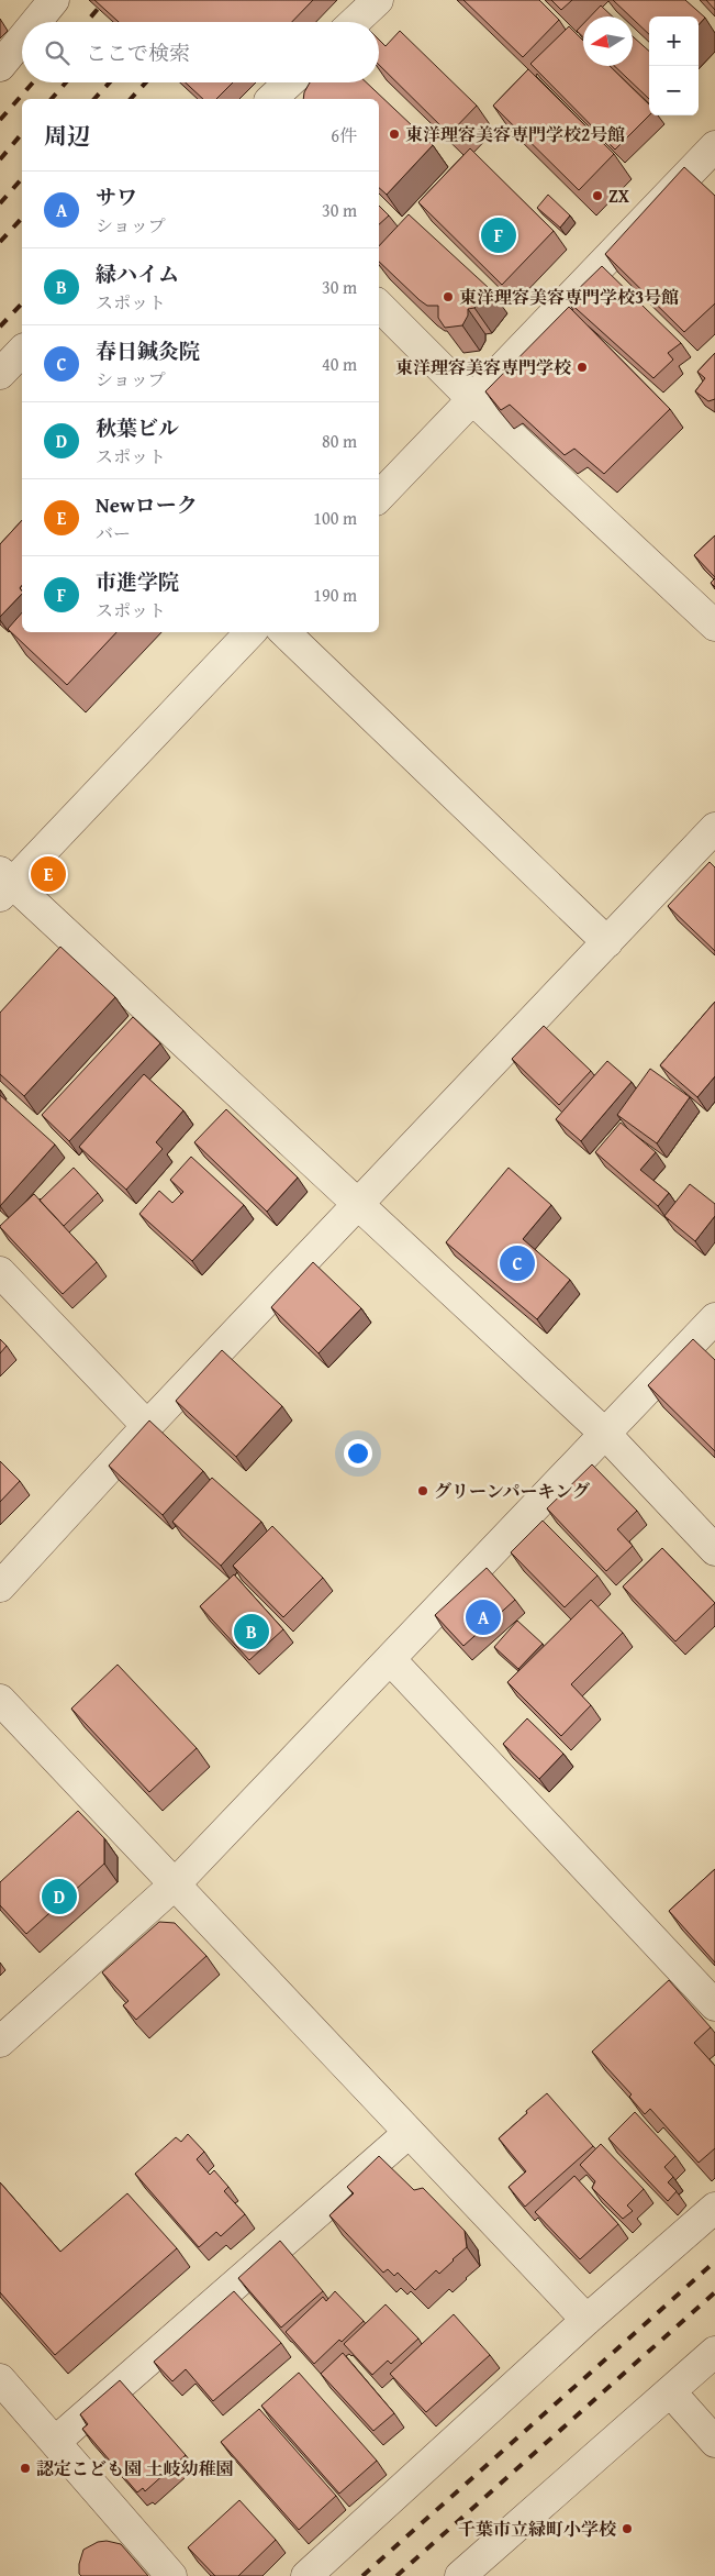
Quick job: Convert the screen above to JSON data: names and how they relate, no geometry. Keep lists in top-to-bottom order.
{
  "places": [
    "東洋理容美容専門学校2号館",
    "ZX",
    "東洋理容美容専門学校3号館",
    "東洋理容美容専門学校",
    "グリーンパーキング",
    "認定こども園 土岐幼稚園",
    "千葉市立緑町小学校"
  ],
  "north": "left",
  "page": {
    "map_buttons": ["+", "−"],
    "search": "ここで検索",
    "heading": ["周辺", "6件"],
    "list": [
      {
        "mark": "A",
        "name": "サワ",
        "note": "ショップ",
        "value": "30 m"
      },
      {
        "mark": "B",
        "name": "緑ハイム",
        "note": "スポット",
        "value": "30 m"
      },
      {
        "mark": "C",
        "name": "春日鍼灸院",
        "note": "ショップ",
        "value": "40 m"
      },
      {
        "mark": "D",
        "name": "秋葉ビル",
        "note": "スポット",
        "value": "80 m"
      },
      {
        "mark": "E",
        "name": "Newローク",
        "note": "バー",
        "value": "100 m"
      },
      {
        "mark": "F",
        "name": "市進学院",
        "note": "スポット",
        "value": "190 m"
      }
    ],
    "pins": [
      "F",
      "E",
      "C",
      "A",
      "B",
      "D"
    ]
  }
}
